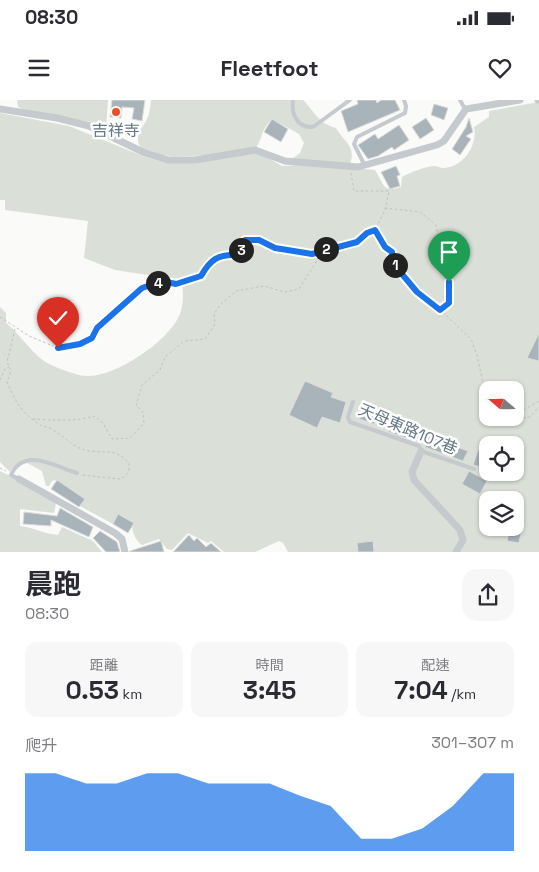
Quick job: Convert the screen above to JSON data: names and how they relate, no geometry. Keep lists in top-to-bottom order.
{
  "streets": {
    "lane": ["天母東路107巷"]
  },
  "places": ["吉祥寺"],
  "north": "left",
  "page": {
    "status": "08:30",
    "header": "Fleetfoot",
    "pins": [
      "2",
      "3",
      "1",
      "4"
    ],
    "heading": ["晨跑", "08:30"],
    "stats": [
      ["距離", "0.53 km"],
      ["時間", "3:45"],
      ["配速", "7:04 /km"]
    ],
    "chart": ["爬升", "301–307 m"]
  }
}
